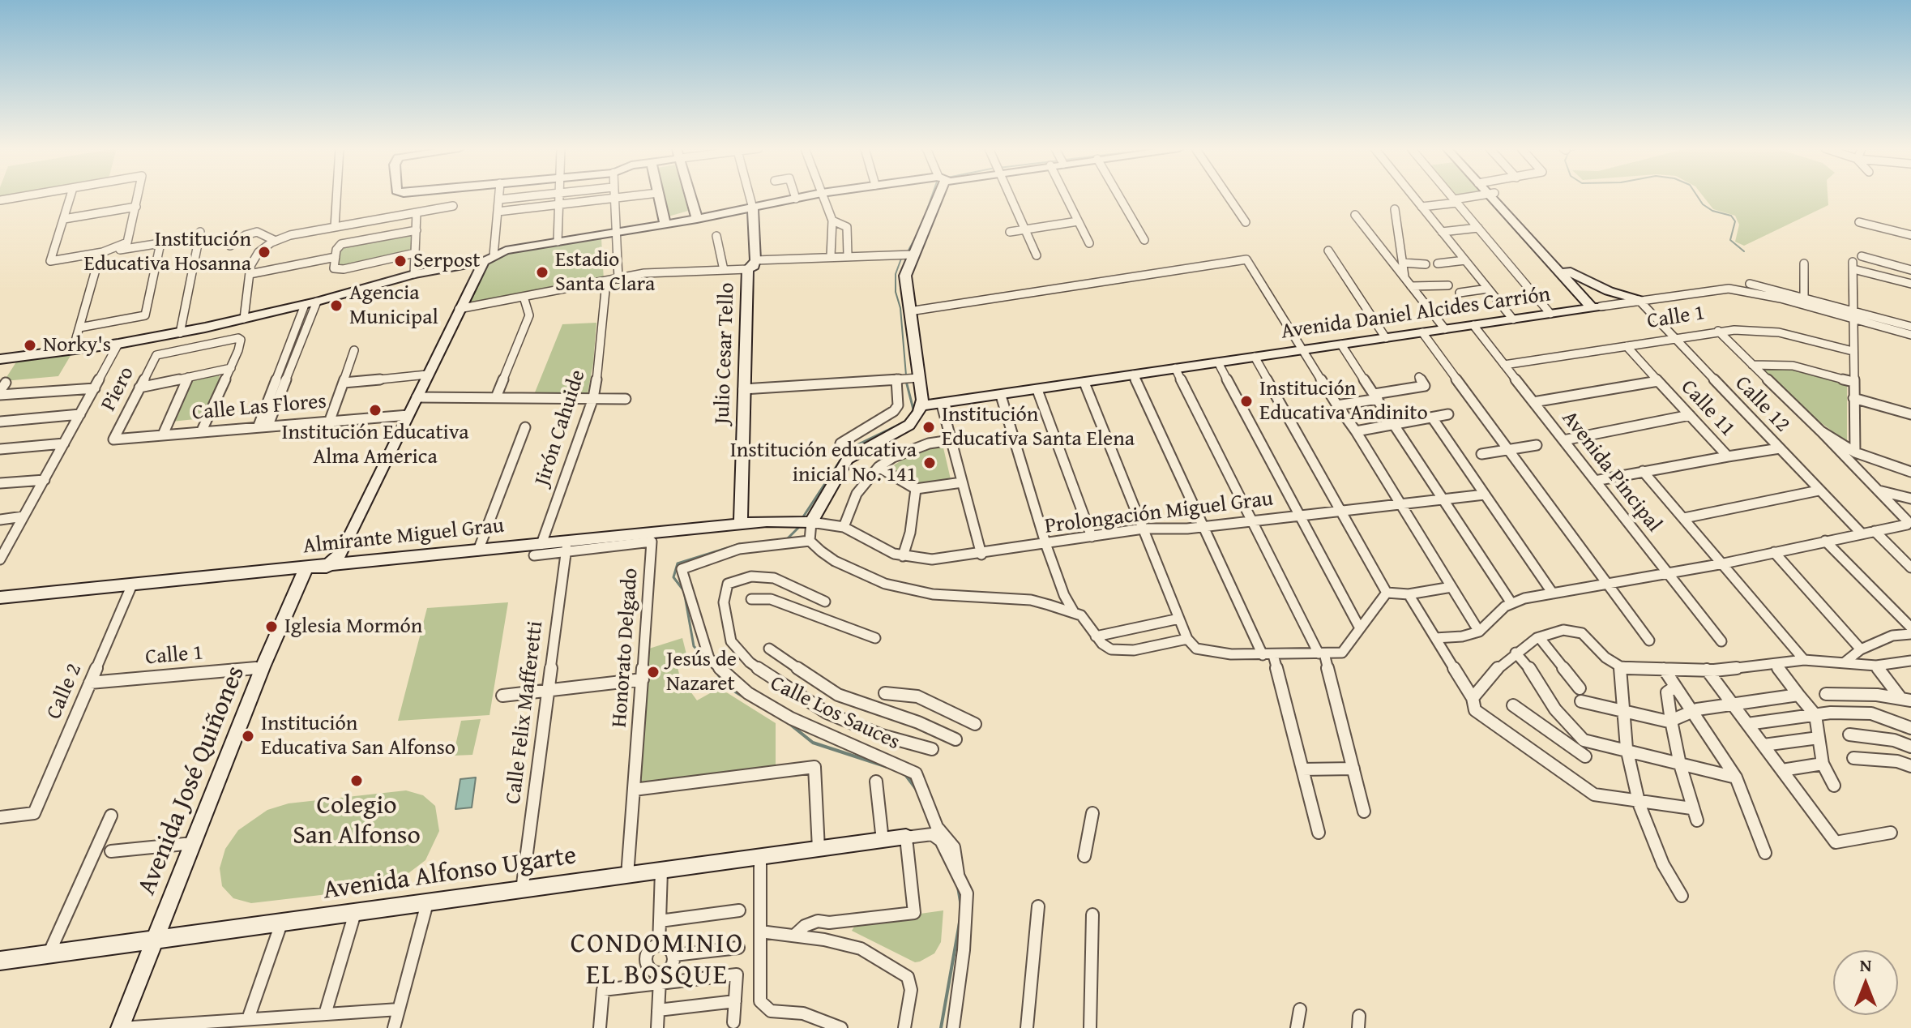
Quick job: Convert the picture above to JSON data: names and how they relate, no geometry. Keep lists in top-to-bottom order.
{
  "streets": {
    "street": [
      "Avenida Daniel Alcides Carrión",
      "Calle 1",
      "Julio Cesar Tello",
      "Piero",
      "Calle 12",
      "Calle Las Flores",
      "Calle 11",
      "Jirón Cahuide",
      "Avenida Pincipal",
      "Prolongación Miguel Grau",
      "Almirante Miguel Grau",
      "Honorato Delgado",
      "Calle 2",
      "Calle Felix Mafferetti",
      "Calle Los Sauces",
      "Avenida José Quiñones",
      "Avenida Alfonso Ugarte"
    ]
  },
  "crossings": [
    ["Avenida Daniel Alcides Carrión", "Calle 12"],
    ["Avenida Daniel Alcides Carrión", "Avenida Pincipal"],
    ["Calle 1", "Calle 12"],
    ["Calle 1", "Calle 11"],
    ["Calle 1", "Avenida Pincipal"],
    ["Calle 1", "Calle 2"],
    ["Calle 1", "Avenida José Quiñones"],
    ["Julio Cesar Tello", "Almirante Miguel Grau"],
    ["Piero", "Calle Las Flores"],
    ["Calle 12", "Calle 11"],
    ["Jirón Cahuide", "Almirante Miguel Grau"],
    ["Prolongación Miguel Grau", "Almirante Miguel Grau"],
    ["Almirante Miguel Grau", "Honorato Delgado"],
    ["Almirante Miguel Grau", "Calle 2"],
    ["Almirante Miguel Grau", "Calle Felix Mafferetti"],
    ["Almirante Miguel Grau", "Avenida José Quiñones"],
    ["Honorato Delgado", "Calle Felix Mafferetti"],
    ["Honorato Delgado", "Avenida Alfonso Ugarte"],
    ["Calle Felix Mafferetti", "Avenida Alfonso Ugarte"],
    ["Avenida José Quiñones", "Avenida Alfonso Ugarte"]
  ],
  "districts": ["CONDOMINIO EL BOSQUE"],
  "places": [
    "Institución Educativa Hosanna",
    "Serpost",
    "Estadio Santa Clara",
    "Agencia Municipal",
    "Norky's",
    "Institución Educativa Andinito",
    "Institución Educativa Alma America",
    "Institución Educativa Santa Elena",
    "Institución educativa inicial No. 141",
    "Iglesia Mormón",
    "Jesús de Nazaret",
    "Institución Educativa San Alfonso",
    "Colegio San Alfonso"
  ],
  "north": "top"
}
